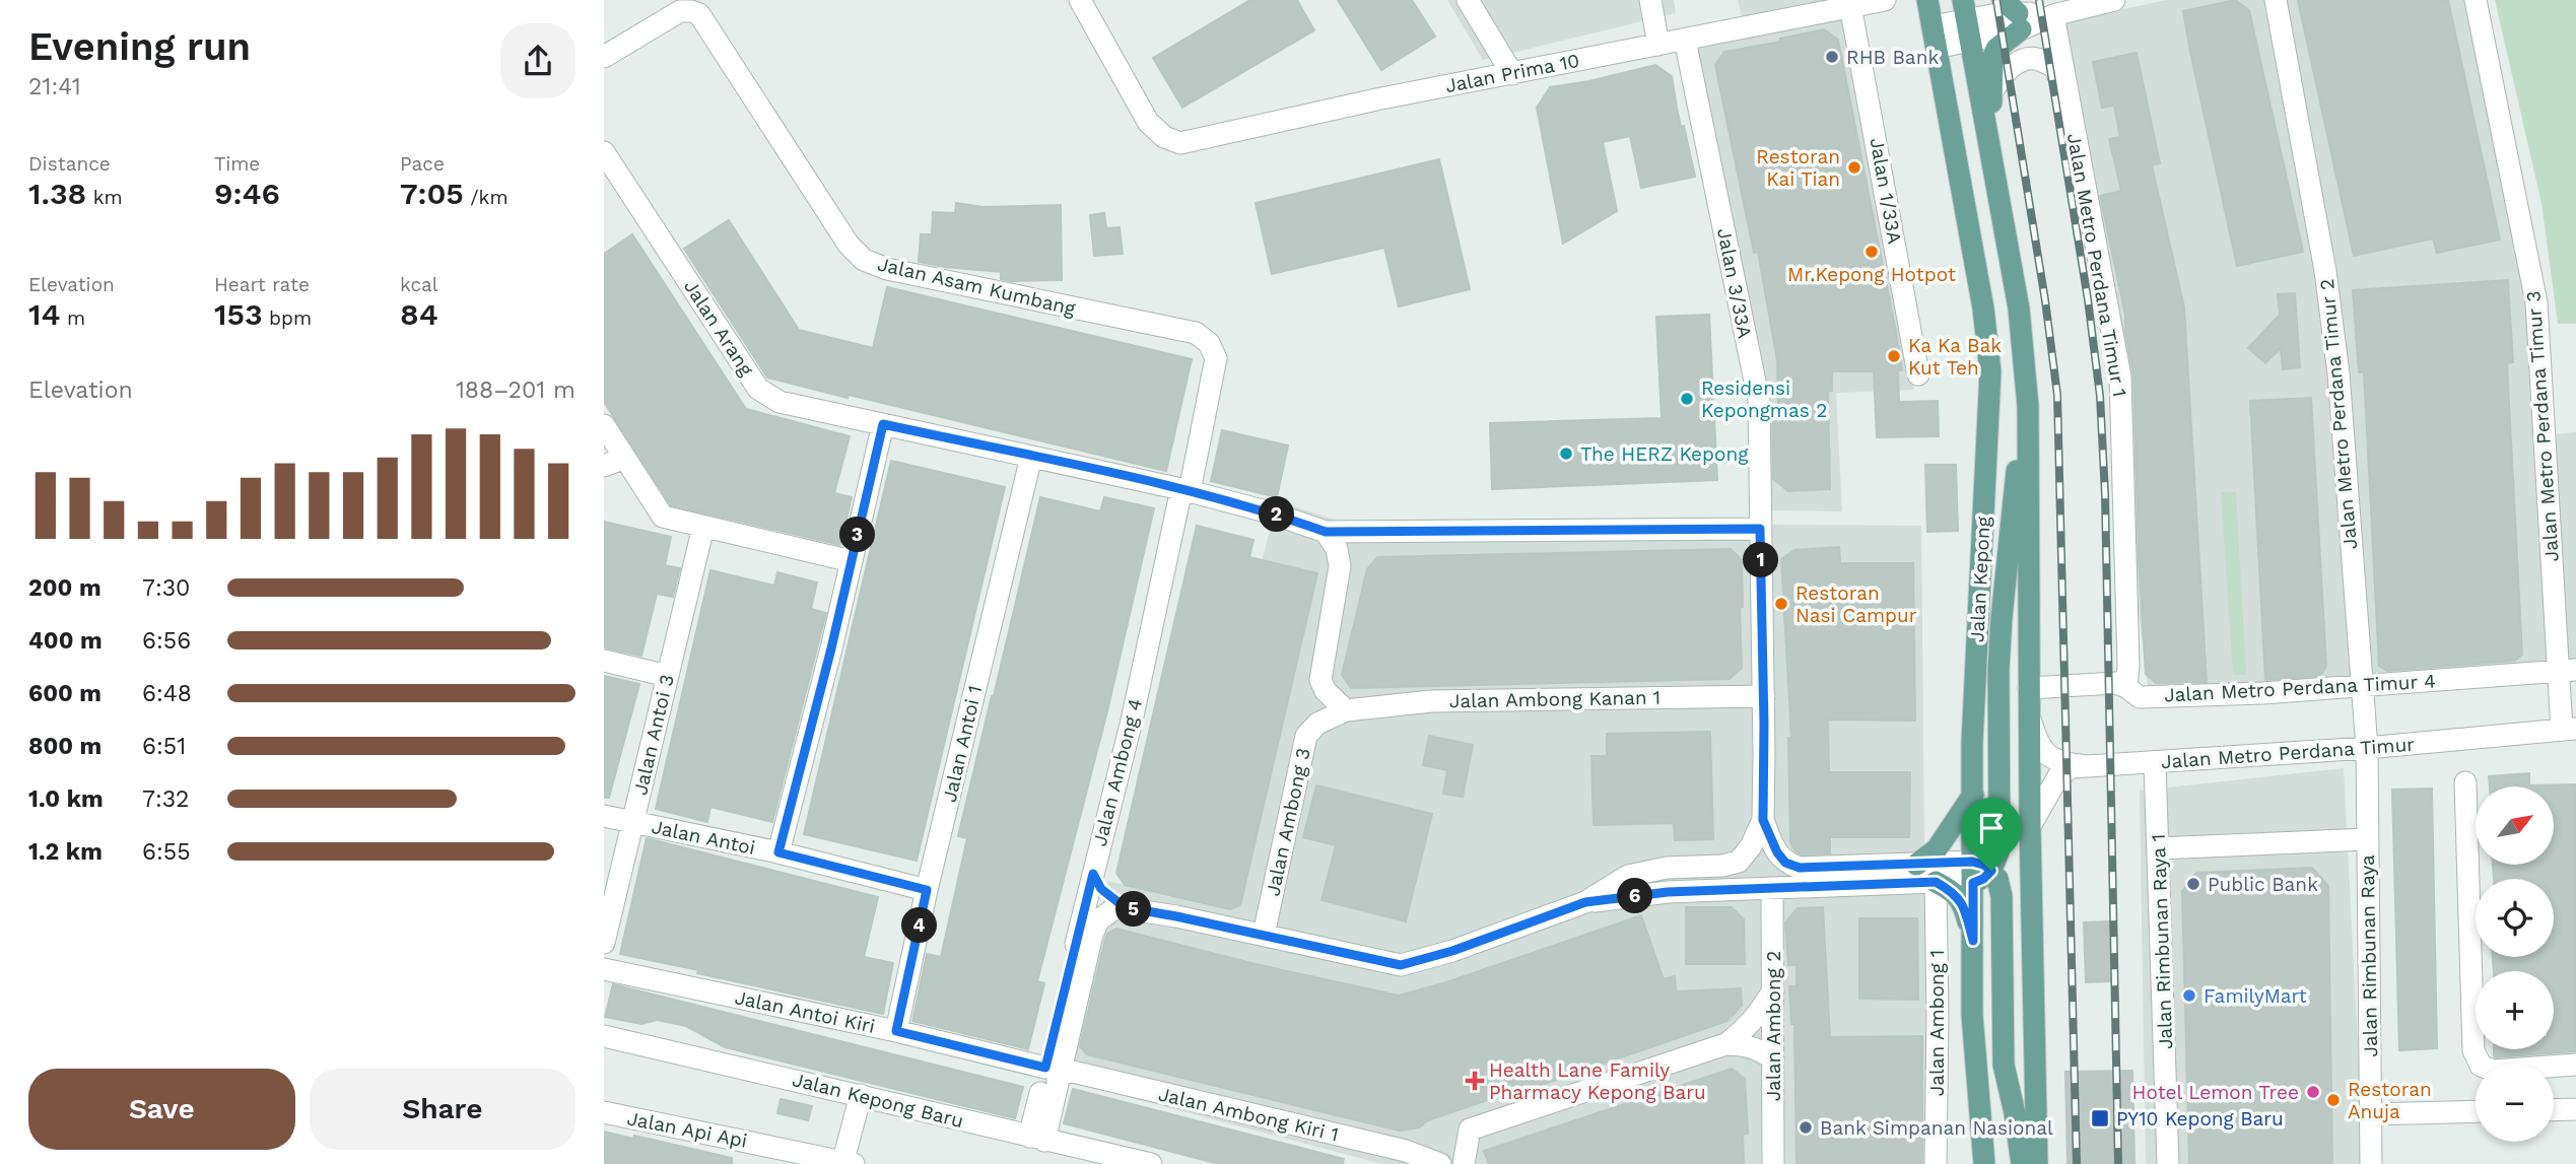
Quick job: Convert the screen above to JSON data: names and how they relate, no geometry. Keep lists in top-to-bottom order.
{
  "streets": {
    "main road": ["Jalan Kepong"],
    "street": [
      "Jalan Prima 10",
      "Jalan 1/33A",
      "Jalan Metro Perdana Timur 1",
      "Jalan 3/33A",
      "Jalan Asam Kumbang",
      "Jalan Arang",
      "Jalan Metro Perdana Timur 2",
      "Jalan Metro Perdana Timur 3",
      "Jalan Metro Perdana Timur 4",
      "Jalan Ambong Kanan 1",
      "Jalan Antoi 3",
      "Jalan Antoi 1",
      "Jalan Metro Perdana Timur",
      "Jalan Ambong 4",
      "Jalan Ambong 3",
      "Jalan Antoi",
      "Jalan Rimbunan Raya 1",
      "Jalan Rimbunan Raya",
      "Jalan Antoi Kiri",
      "Jalan Ambong 1",
      "Jalan Ambong 2",
      "Jalan Kepong Baru",
      "Jalan Ambong Kiri 1",
      "Jalan Api Api"
    ]
  },
  "crossings": [
    ["Jalan Prima 10", "Jalan 1/33A"],
    ["Jalan Prima 10", "Jalan 3/33A"],
    ["Jalan Metro Perdana Timur 1", "Jalan Metro Perdana Timur 4"],
    ["Jalan 3/33A", "Jalan Arang"],
    ["Jalan Asam Kumbang", "Jalan Arang"],
    ["Jalan Asam Kumbang", "Jalan Ambong 4"],
    ["Jalan Arang", "Jalan Antoi 1"],
    ["Jalan Arang", "Jalan Ambong 4"],
    ["Jalan Metro Perdana Timur 2", "Jalan Metro Perdana Timur 4"],
    ["Jalan Metro Perdana Timur 2", "Jalan Metro Perdana Timur"],
    ["Jalan Metro Perdana Timur 2", "Jalan Rimbunan Raya"],
    ["Jalan Metro Perdana Timur 3", "Jalan Metro Perdana Timur 4"],
    ["Jalan Metro Perdana Timur 3", "Jalan Metro Perdana Timur"],
    ["Jalan Ambong Kanan 1", "Jalan Ambong 3"],
    ["Jalan Antoi 3", "Jalan Antoi"],
    ["Jalan Antoi 1", "Jalan Antoi"],
    ["Jalan Antoi 1", "Jalan Antoi Kiri"],
    ["Jalan Metro Perdana Timur", "Jalan Rimbunan Raya 1"],
    ["Jalan Metro Perdana Timur", "Jalan Rimbunan Raya"],
    ["Jalan Ambong 4", "Jalan Antoi Kiri"],
    ["Jalan Ambong 4", "Jalan Kepong Baru"],
    ["Jalan Ambong 4", "Jalan Ambong Kiri 1"],
    ["Jalan Antoi Kiri", "Jalan Ambong Kiri 1"]
  ],
  "places": {
    "other": [
      "RHB Bank",
      "Restoran Kai Tian",
      "Mr.Kepong Hotpot",
      "Ka Ka Bak Kut Teh",
      "Residensi Kepongmas 2",
      "The HERZ Kepong",
      "Restoran Nasi Campur",
      "Public Bank",
      "FamilyMart",
      "Hotel Lemon Tree",
      "Restoran Anuja",
      "Bank Simpanan Nasional"
    ],
    "health": ["Health Lane Family Pharmacy Kepong Baru"],
    "transit": ["PY10 Kepong Baru"]
  },
  "north": "top right",
  "page": {
    "heading": ["Evening run", "21:41"],
    "stats": [
      ["Distance", "1.38 km"],
      ["Time", "9:46"],
      ["Pace", "7:05 /km"],
      ["Elevation", "14 m"],
      ["Heart rate", "153 bpm"],
      ["kcal", "84"]
    ],
    "chart": ["Elevation", "188–201 m"],
    "pins": [
      "2",
      "3",
      "1",
      "6",
      "5",
      "4"
    ],
    "list": [
      {
        "name": "200 m",
        "note": "7:30"
      },
      {
        "name": "400 m",
        "note": "6:56"
      },
      {
        "name": "600 m",
        "note": "6:48"
      },
      {
        "name": "800 m",
        "note": "6:51"
      },
      {
        "name": "1.0 km",
        "note": "7:32"
      },
      {
        "name": "1.2 km",
        "note": "6:55"
      }
    ],
    "map_buttons": ["+", "−"],
    "buttons": ["Save", "Share"]
  }
}
